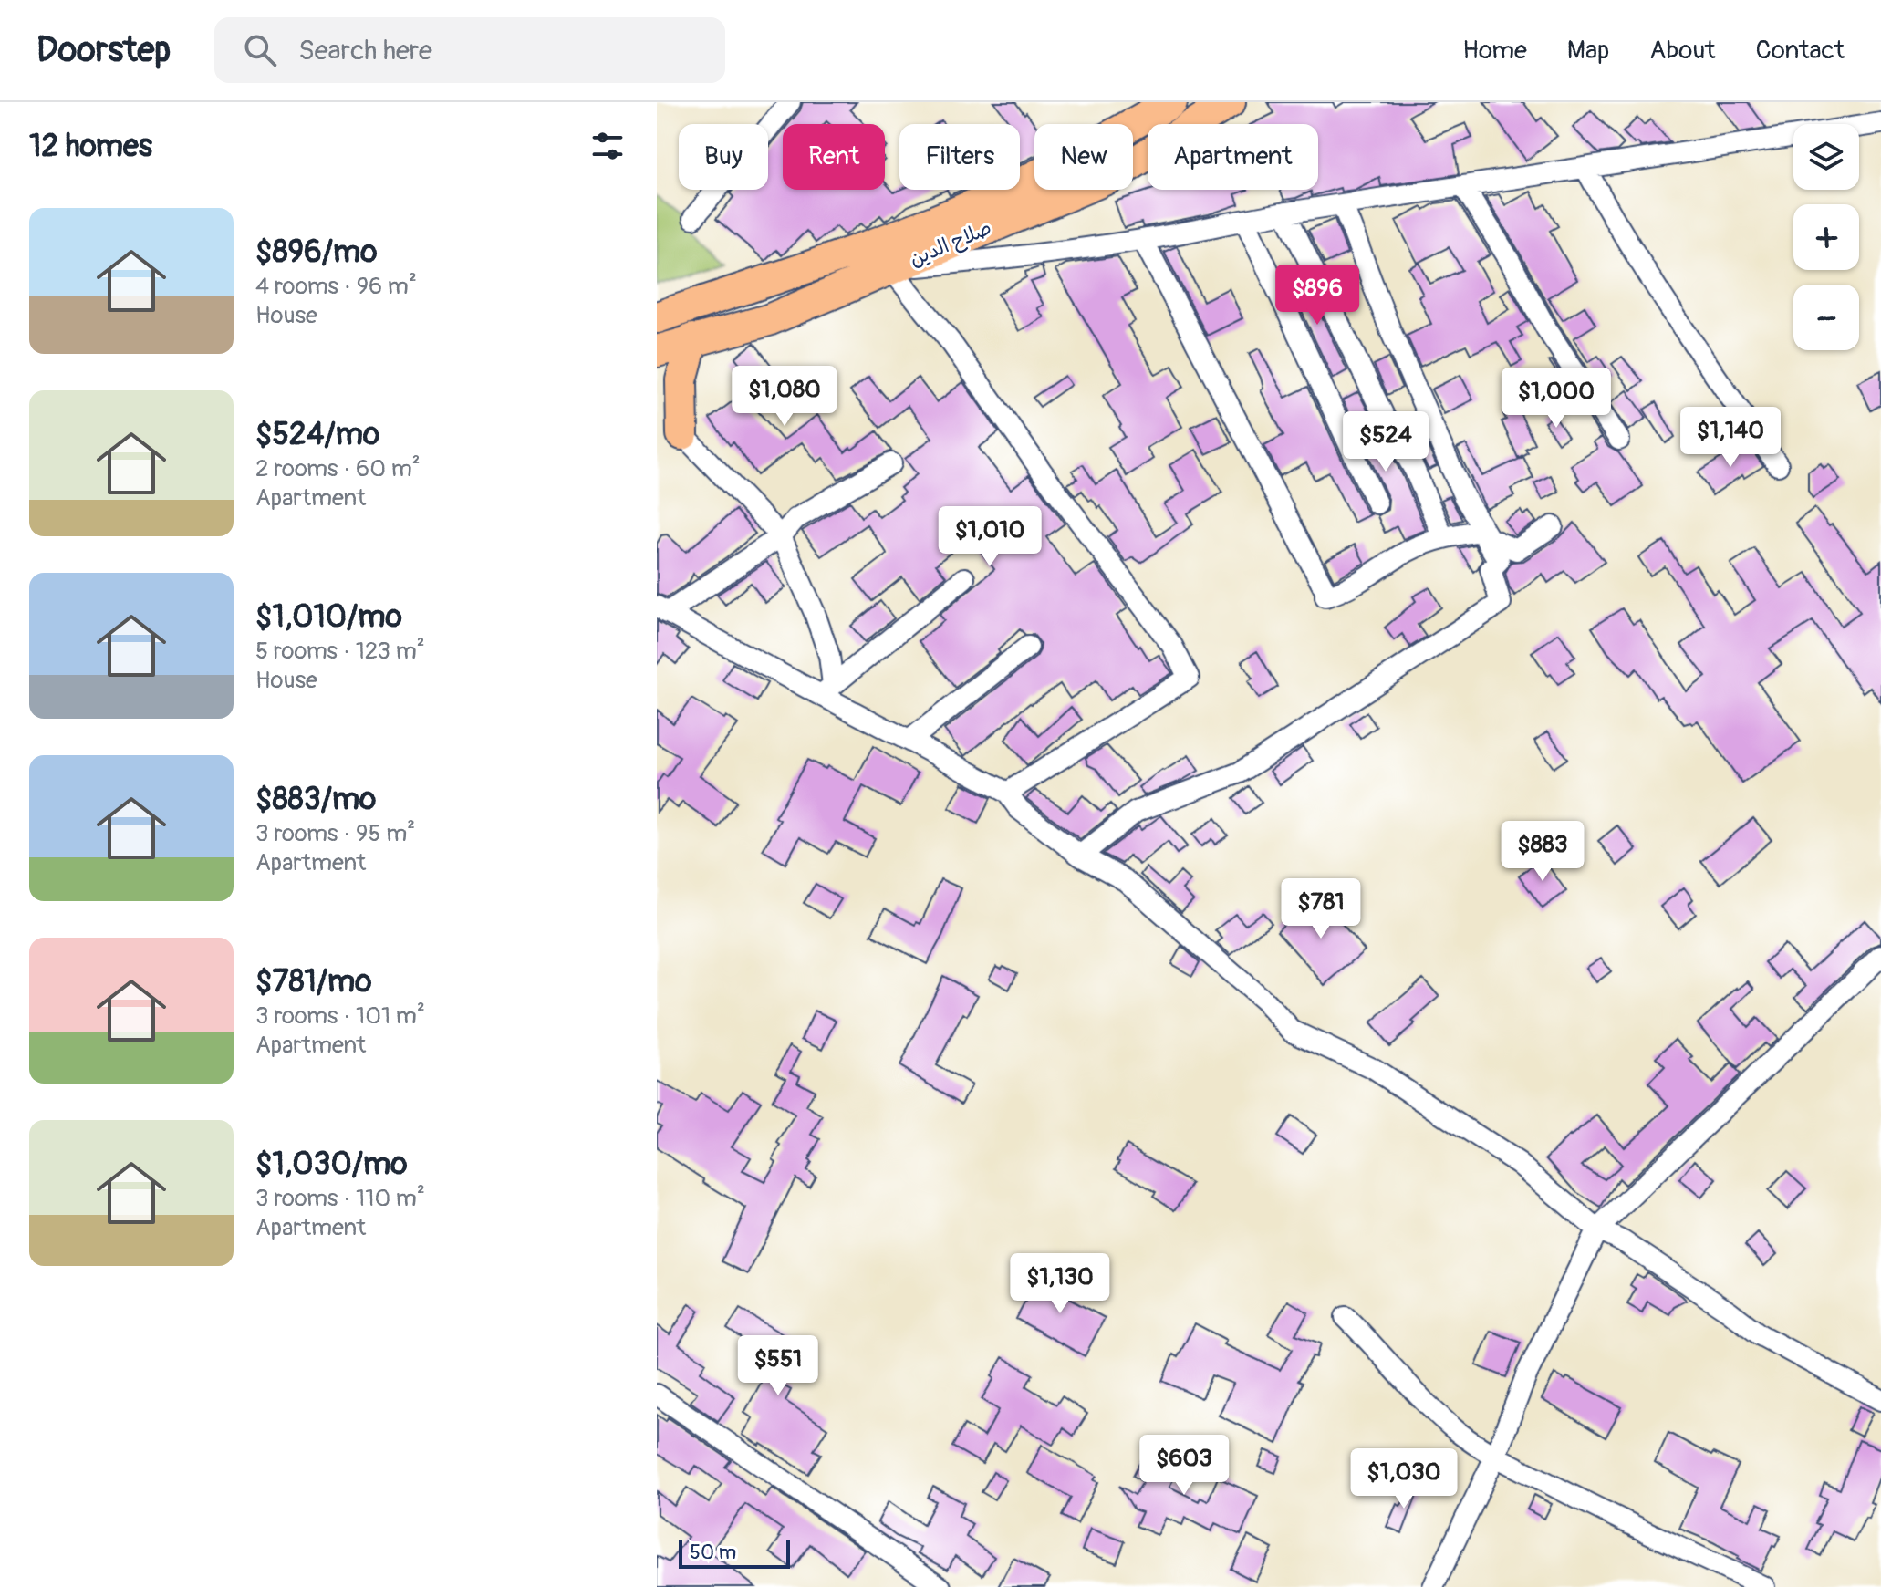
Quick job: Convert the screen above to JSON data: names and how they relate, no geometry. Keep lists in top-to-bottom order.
{
  "streets": {
    "highway": ["صلاح الدين"]
  },
  "scale_bar": "50 m",
  "page": {
    "header": "Doorstep",
    "search": "Search here",
    "nav": [
      "Home",
      "Map",
      "About",
      "Contact"
    ],
    "heading": "12 homes",
    "map_buttons": ["+", "−"],
    "chip": [
      "Buy",
      "Rent",
      "Filters",
      "New",
      "Apartment"
    ],
    "list": [
      {
        "name": "$896/mo",
        "note": "4 rooms · 96 m² · House"
      },
      {
        "name": "$524/mo",
        "note": "2 rooms · 60 m² · Apartment"
      },
      {
        "name": "$1,010/mo",
        "note": "5 rooms · 123 m² · House"
      },
      {
        "name": "$883/mo",
        "note": "3 rooms · 95 m² · Apartment"
      },
      {
        "name": "$781/mo",
        "note": "3 rooms · 101 m² · Apartment"
      },
      {
        "name": "$1,030/mo",
        "note": "3 rooms · 110 m² · Apartment"
      }
    ],
    "price": [
      "$896",
      "$1,080",
      "$1,000",
      "$1,140",
      "$524",
      "$1,010",
      "$883",
      "$781",
      "$1,130",
      "$551",
      "$603",
      "$1,030"
    ],
    "scale": "50 m"
  }
}
